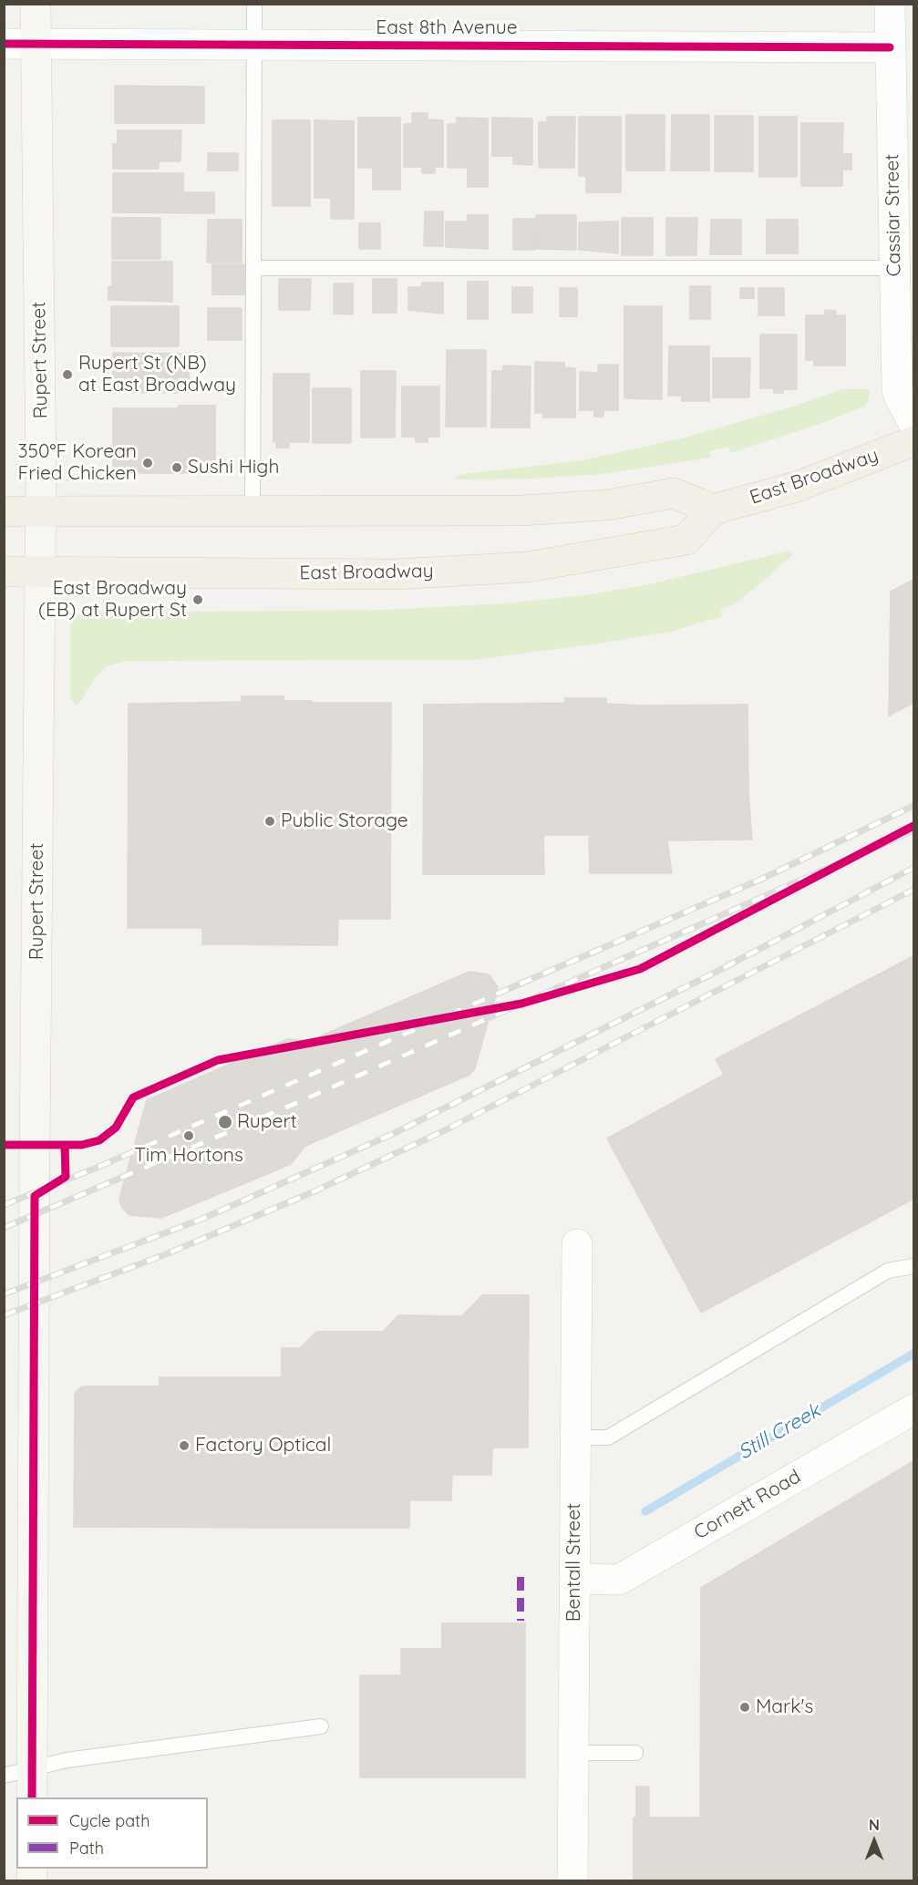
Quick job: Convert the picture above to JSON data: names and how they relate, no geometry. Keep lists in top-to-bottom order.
{
  "streets": {
    "main road": ["Rupert Street", "East Broadway"],
    "street": [
      "East 8th Avenue",
      "Cassiar Street",
      "Cornett Road",
      "Bentall Street"
    ]
  },
  "crossings": [
    ["East 8th Avenue", "Cassiar Street"],
    ["East 8th Avenue", "Rupert Street"],
    ["Rupert Street", "East Broadway"],
    ["Cornett Road", "Bentall Street"]
  ],
  "water": ["Still Creek"],
  "places": [
    "Rupert St (NB) at East Broadway",
    "350°F Korean Fried Chicken",
    "Sushi High",
    "East Broadway (EB) at Rupert St",
    "Public Storage",
    "Rupert",
    "Tim Hortons",
    "Factory Optical",
    "Mark's"
  ],
  "legend": ["Cycle path", "Path"],
  "north": "top"
}
